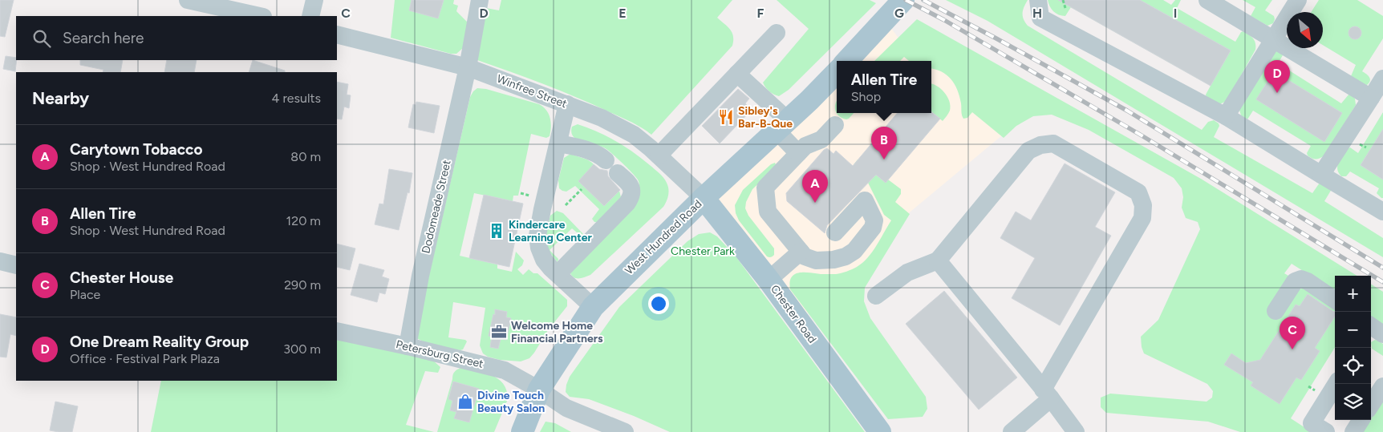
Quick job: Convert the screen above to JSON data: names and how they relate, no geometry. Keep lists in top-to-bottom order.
{
  "streets": {
    "main road": ["West Hundred Road", "Chester Road"],
    "street": ["Winfree Street", "Dodomeade Street", "Petersburg Street"]
  },
  "crossings": [
    ["Winfree Street", "Dodomeade Street"],
    ["Winfree Street", "West Hundred Road"],
    ["Winfree Street", "Chester Road"],
    ["Dodomeade Street", "Petersburg Street"],
    ["West Hundred Road", "Chester Road"],
    ["West Hundred Road", "Petersburg Street"]
  ],
  "parks": ["Chester Park"],
  "places": {
    "restaurant": ["Sibley's Bar-B-Que"],
    "building": ["Kindercare Learning Center"],
    "office": ["Welcome Home Financial Partners"],
    "shop": ["Divine Touch Beauty Salon"]
  },
  "north": "bottom right",
  "page": {
    "search": "Search here",
    "pins": [
      "D",
      "B",
      "A",
      "C"
    ],
    "popup": ["Allen Tire", "Shop"],
    "heading": ["Nearby", "4 results"],
    "list": [
      {
        "mark": "A",
        "name": "Carytown Tobacco",
        "note": "Shop · West Hundred Road",
        "value": "80 m"
      },
      {
        "mark": "B",
        "name": "Allen Tire",
        "note": "Shop · West Hundred Road",
        "value": "120 m"
      },
      {
        "mark": "C",
        "name": "Chester House",
        "note": "Place",
        "value": "290 m"
      },
      {
        "mark": "D",
        "name": "One Dream Reality Group",
        "note": "Office · Festival Park Plaza",
        "value": "300 m"
      }
    ],
    "map_buttons": ["+", "−"]
  },
  "grid": {
    "columns": [
      "C",
      "D",
      "E",
      "F",
      "G",
      "H",
      "I"
    ]
  }
}
